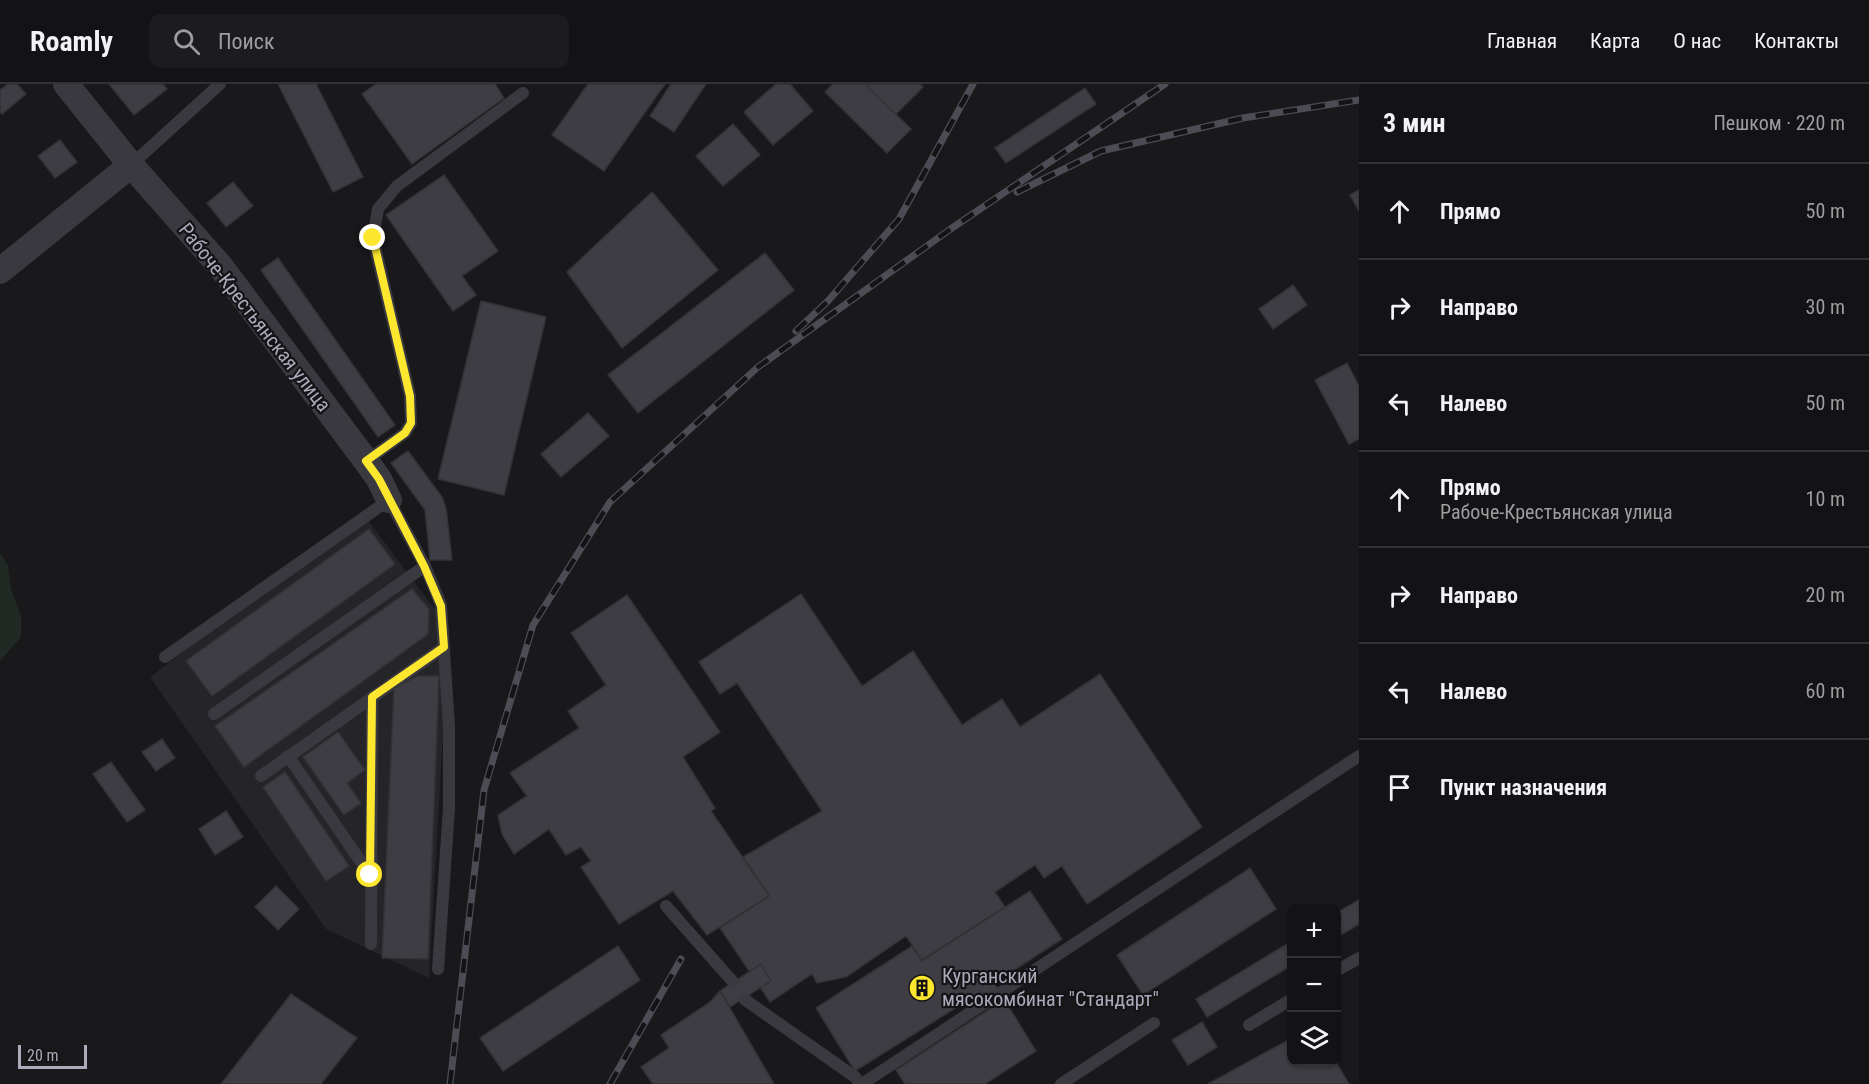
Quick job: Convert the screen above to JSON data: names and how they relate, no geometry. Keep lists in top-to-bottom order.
{
  "streets": {
    "street": ["Рабоче-Крестьянская улица"]
  },
  "places": {
    "building": ["Курганский мясокомбинат \"Стандарт\""]
  },
  "scale_bar": "20 m",
  "page": {
    "header": "Roamly",
    "search": "Поиск",
    "nav": [
      "Главная",
      "Карта",
      "О нас",
      "Контакты"
    ],
    "heading": ["3 мин", "Пешком · 220 m"],
    "list": [
      ["Прямо", "50 m"],
      ["Направо", "30 m"],
      ["Налево", "50 m"],
      ["Прямо", "Рабоче-Крестьянская улица", "10 m"],
      ["Направо", "20 m"],
      ["Налево", "60 m"],
      "Пункт назначения"
    ],
    "map_buttons": ["+", "−"],
    "scale": "20 m"
  }
}
